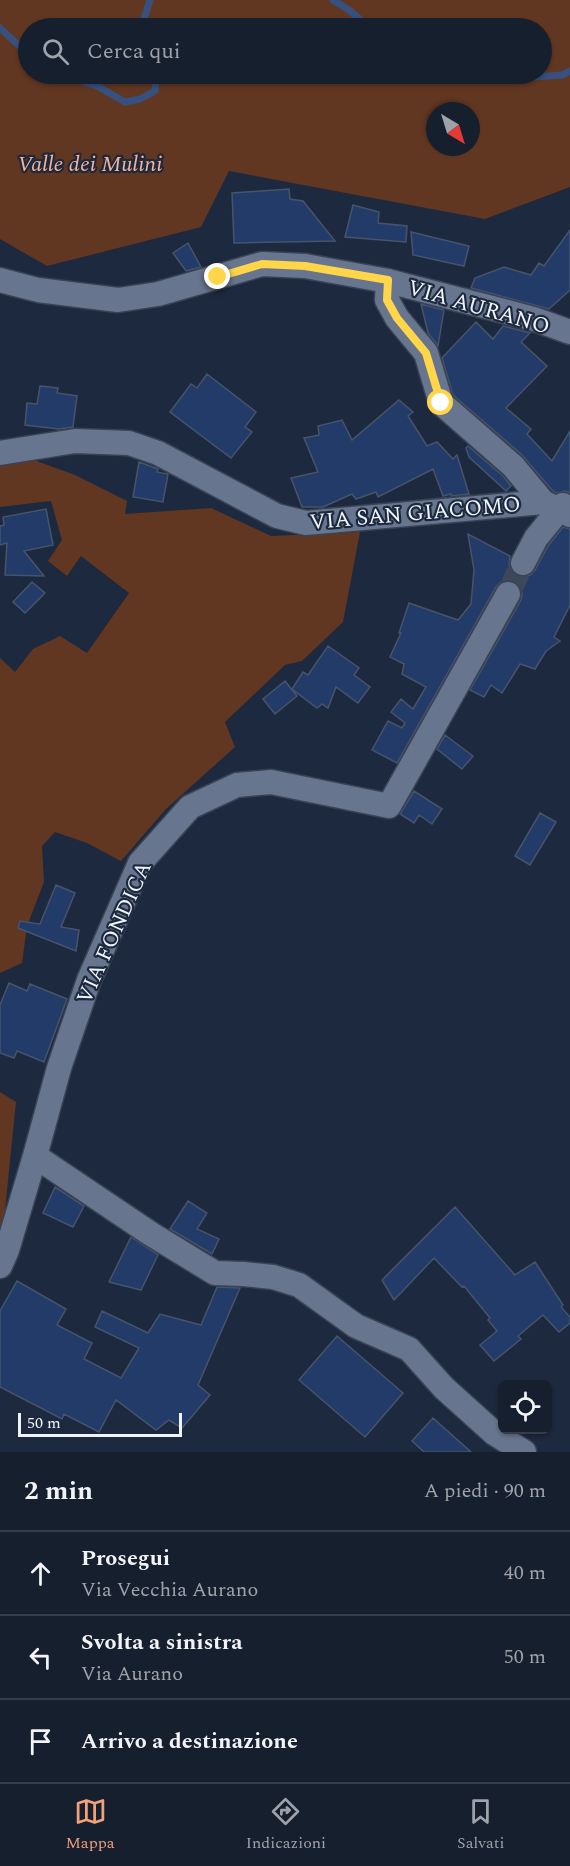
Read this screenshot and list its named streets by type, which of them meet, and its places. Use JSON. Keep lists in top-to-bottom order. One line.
{"streets":{"street":["VIA AURANO","VIA SAN GIACOMO","VIA FONDICA"]},"parks":["Valle dei Mulini"],"scale_bar":"50 m","north":"bottom right","page":{"search":"Cerca qui","scale":"50 m","heading":["2 min","A piedi · 90 m"],"list":[["Prosegui","Via Vecchia Aurano","40 m"],["Svolta a sinistra","Via Aurano","50 m"],"Arrivo a destinazione"],"nav":["Mappa","Indicazioni","Salvati"]}}
